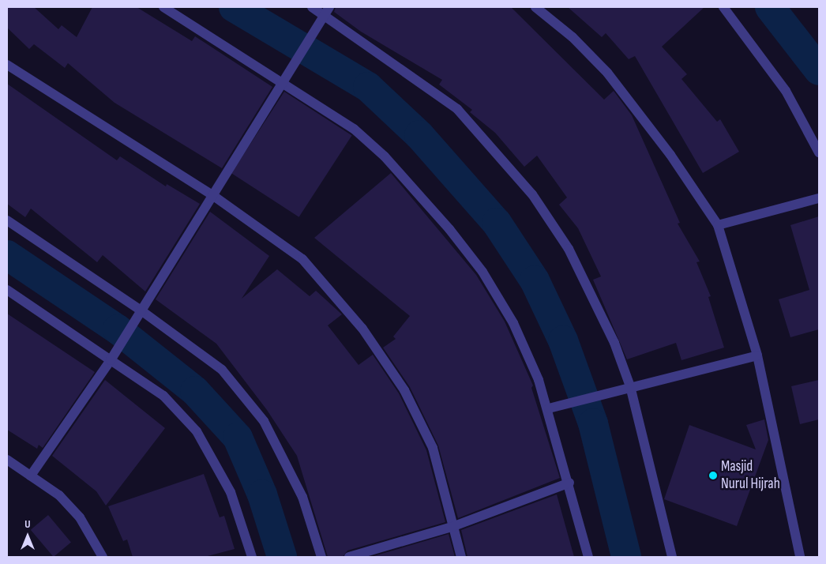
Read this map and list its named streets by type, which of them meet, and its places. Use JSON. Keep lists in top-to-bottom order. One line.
{"places":["Masjid Nurul Hijrah"],"north":"top"}
